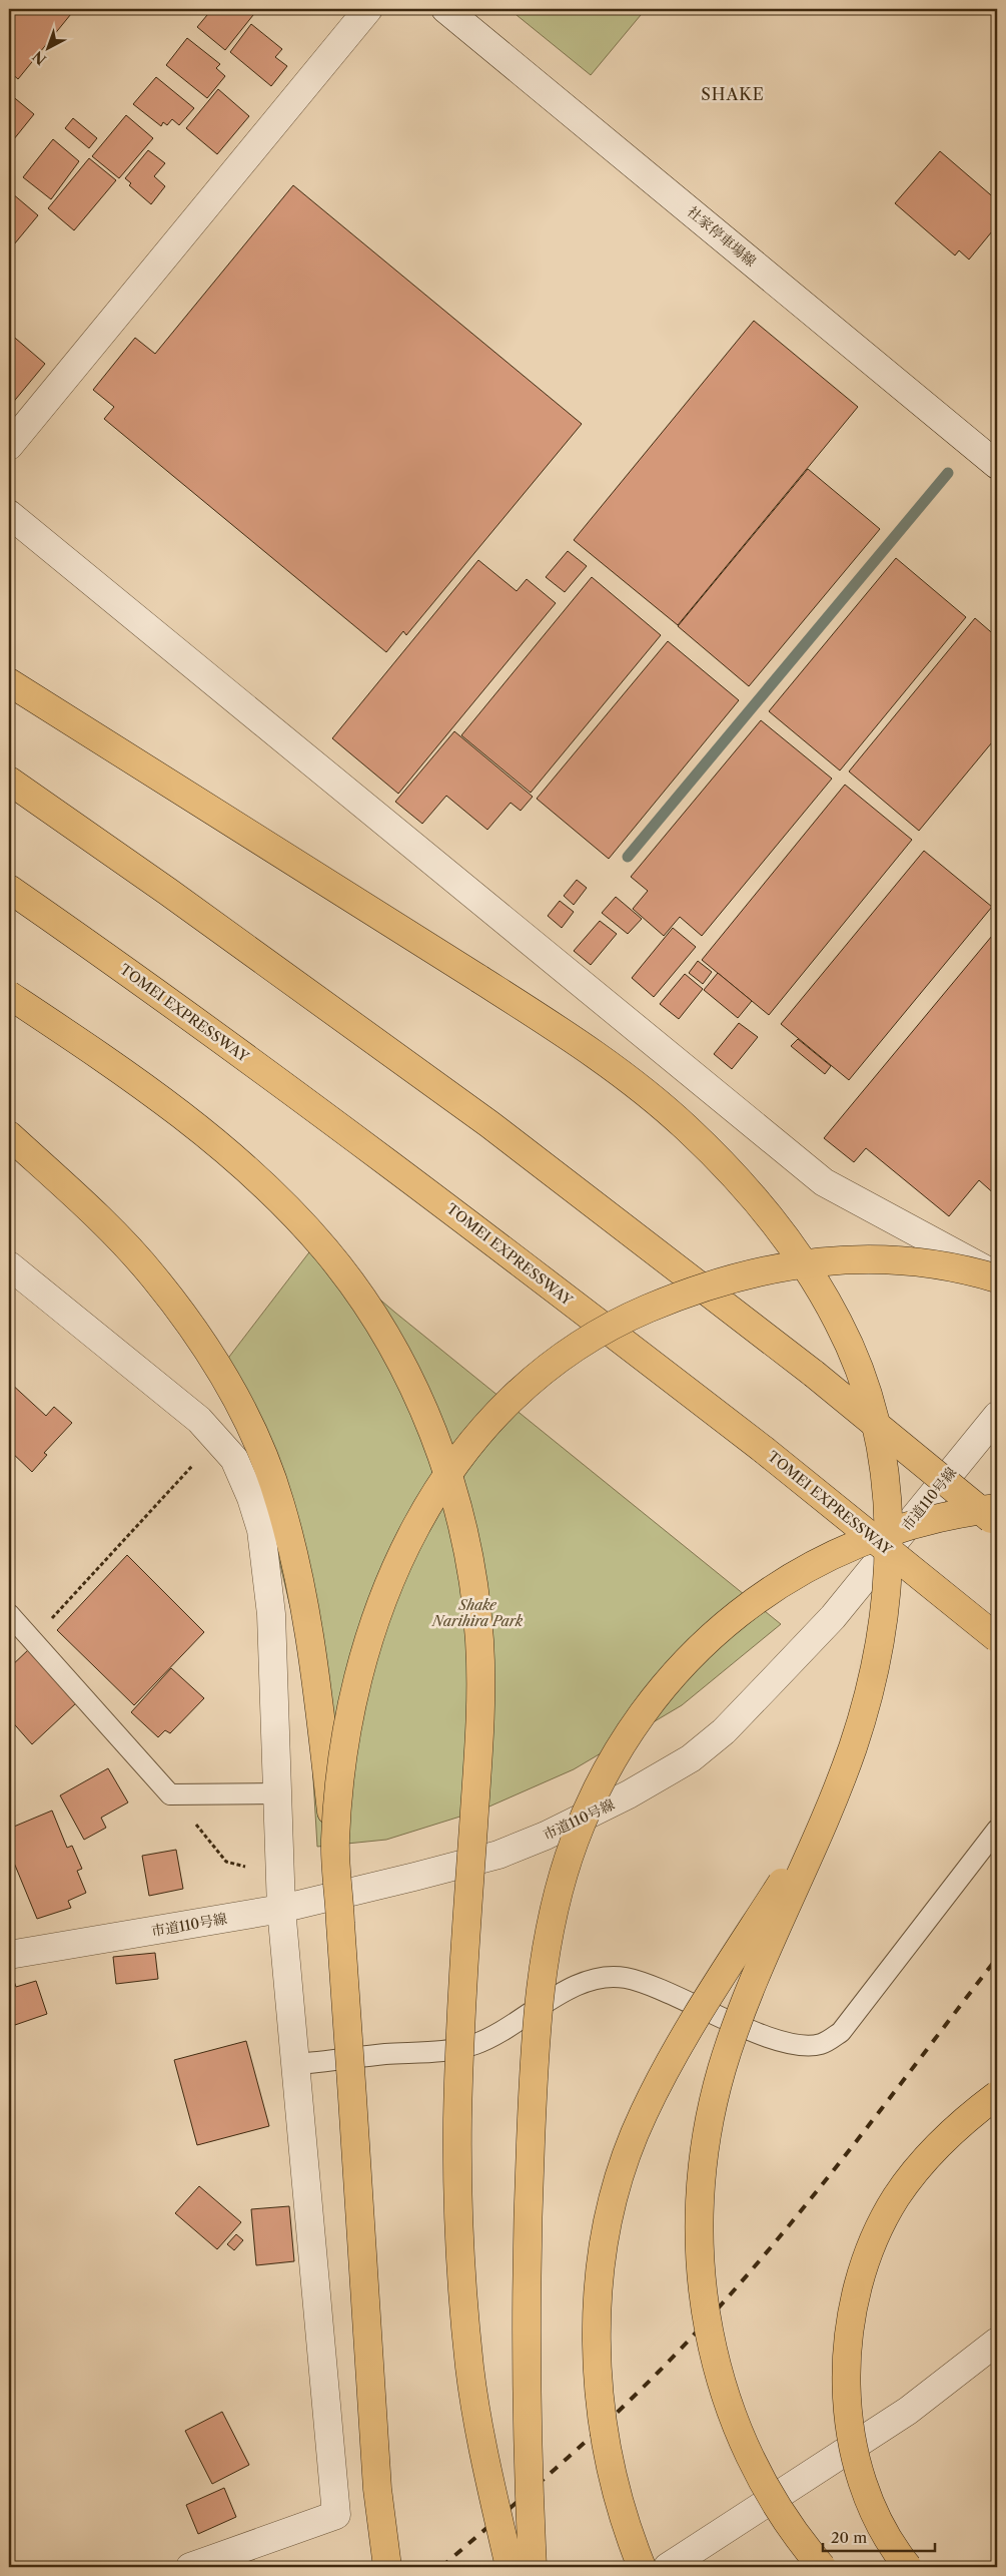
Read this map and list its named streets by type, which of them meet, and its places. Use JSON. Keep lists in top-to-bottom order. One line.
{"streets":{"highway":["TOMEI EXPRESSWAY"],"street":["社家停車場線","市道110号線"]},"districts":["SHAKE"],"parks":["Shake Narihira Park"],"scale_bar":"20 m","north":"bottom left"}
